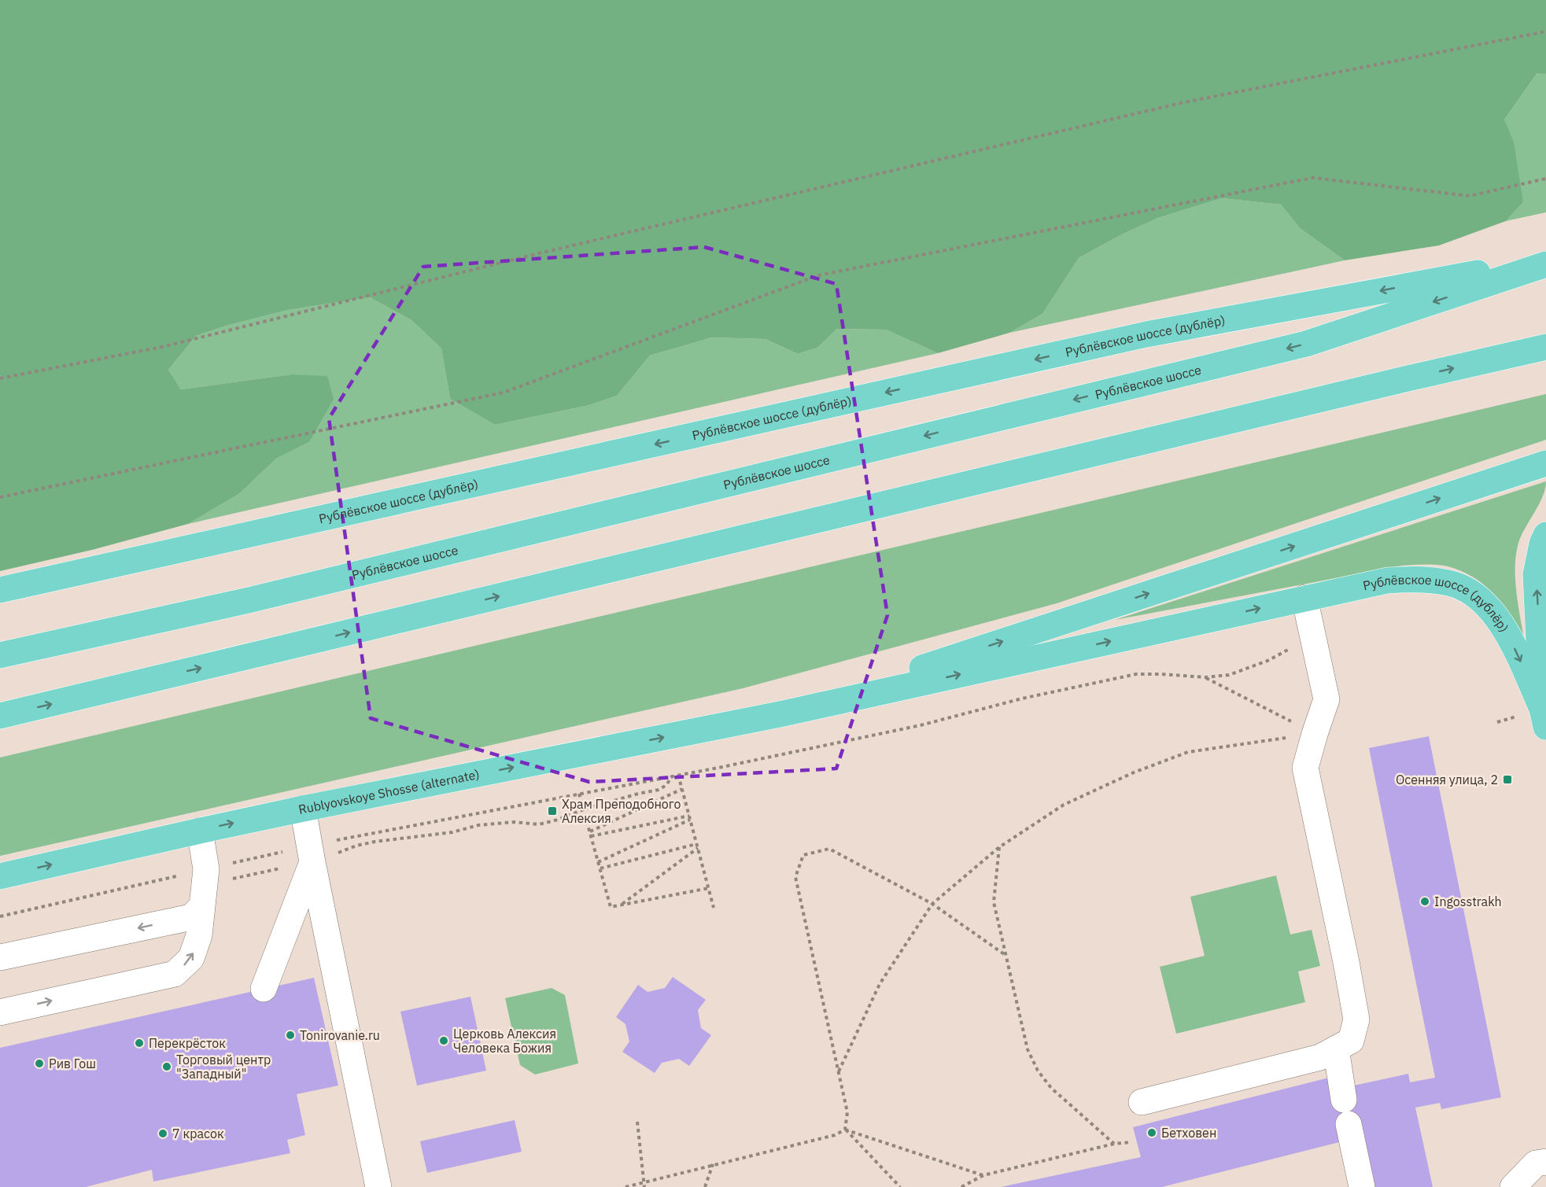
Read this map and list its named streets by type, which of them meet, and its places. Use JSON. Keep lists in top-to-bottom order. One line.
{"streets":{"main road":["Рублёвское шоссе (дублёр)","Рублёвское шоссе","Rublyovskoye Shosse (alternate)"]},"crossings":[["Рублёвское шоссе (дублёр)","Rublyovskoye Shosse (alternate)"]],"places":{"transit":["Осенняя улица, 2","Храм Преподобного Алексия"],"other":["Ingosstrakh","Tonirovanie.ru","Церковь Алексия Человека Божия","Перекрёсток","Рив Гош","Торговый центр \"Западный\"","Бетховен","7 красок"]}}
